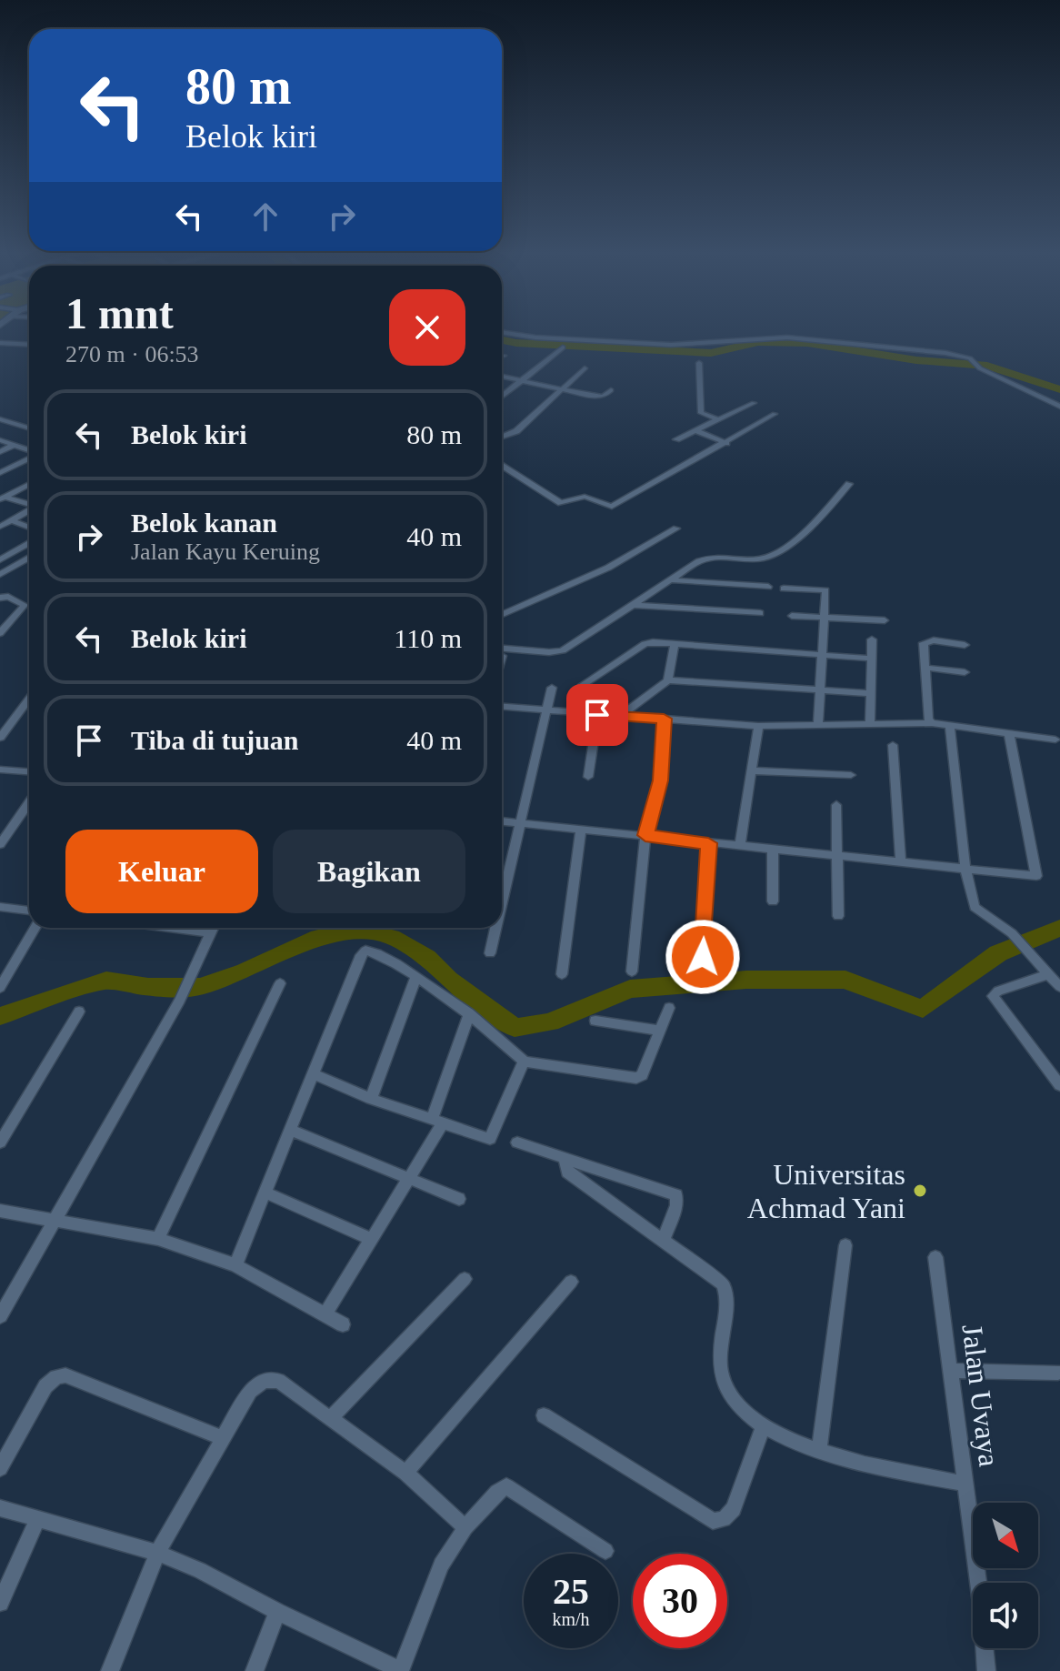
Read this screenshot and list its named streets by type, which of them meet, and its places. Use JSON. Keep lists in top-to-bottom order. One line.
{"streets":{"street":["Jalan Uvaya"]},"places":["Universitas Achmad Yani"],"north":"bottom right","page":{"turn":["80 m","Belok kiri"],"heading":["1 mnt","270 m · 06:53"],"list":[{"name":"Belok kiri","value":"80 m"},{"name":"Belok kanan","note":"Jalan Kayu Keruing","value":"40 m"},{"name":"Belok kiri","value":"110 m"},{"name":"Tiba di tujuan","value":"40 m"}],"buttons":["Keluar","Bagikan"],"speed":"25 km/h","limit":"30"}}
